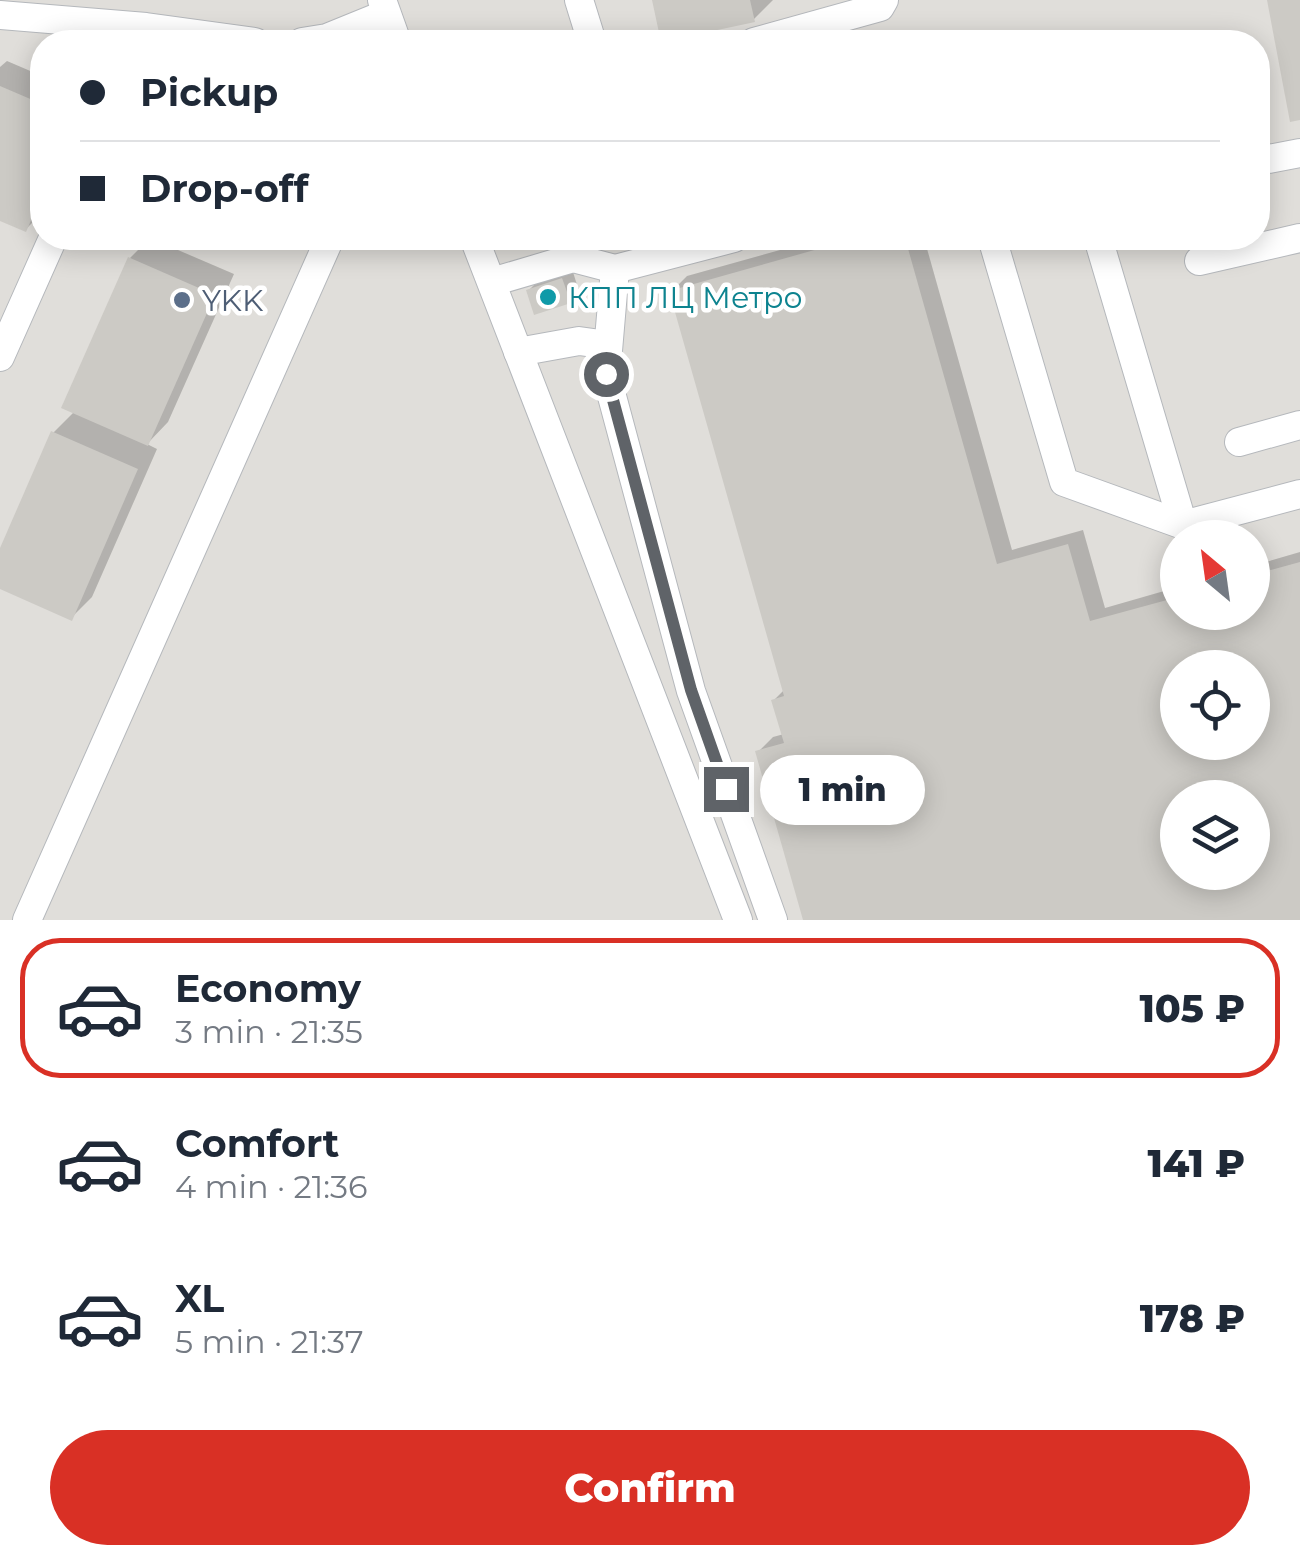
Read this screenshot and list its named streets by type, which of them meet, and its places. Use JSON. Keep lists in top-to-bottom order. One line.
{"places":["КПП ЛЦ Метро","YKK"],"north":"top left","page":{"banner":["Pickup","Drop-off"],"bubble":"1 min","list":[{"name":"Economy","note":"3 min · 21:35","value":"105 ₽"},{"name":"Comfort","note":"4 min · 21:36","value":"141 ₽"},{"name":"XL","note":"5 min · 21:37","value":"178 ₽"}],"buttons":"Confirm"}}
